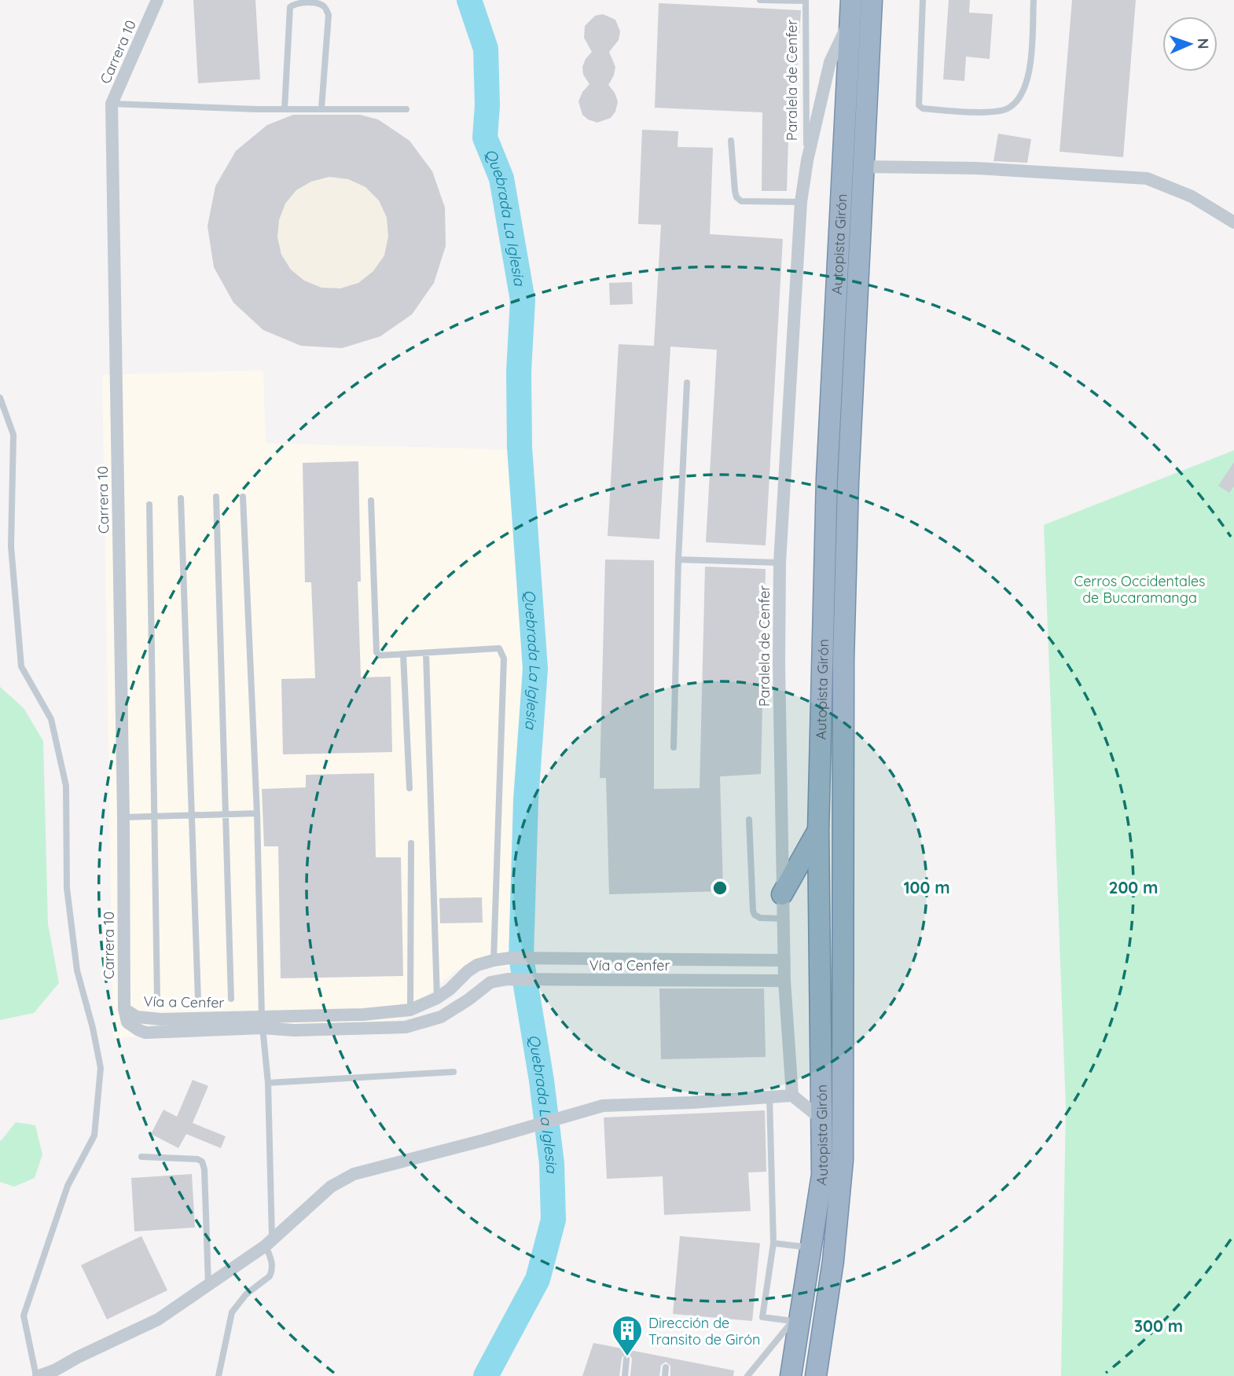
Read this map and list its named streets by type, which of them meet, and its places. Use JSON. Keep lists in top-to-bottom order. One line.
{"streets":{"highway":["Autopista Girón"],"street":["Carrera 10","Paralela de Cenfer","Vía a Cenfer"]},"crossings":[["Carrera 10","Vía a Cenfer"],["Paralela de Cenfer","Autopista Girón"],["Paralela de Cenfer","Vía a Cenfer"]],"water":["Quebrada La Iglesia"],"parks":["Cerros Occidentales de Bucaramanga"],"places":{"building":["Dirección de Transito de Girón"]},"north":"right","rings":["100 m","200 m","300 m"]}
